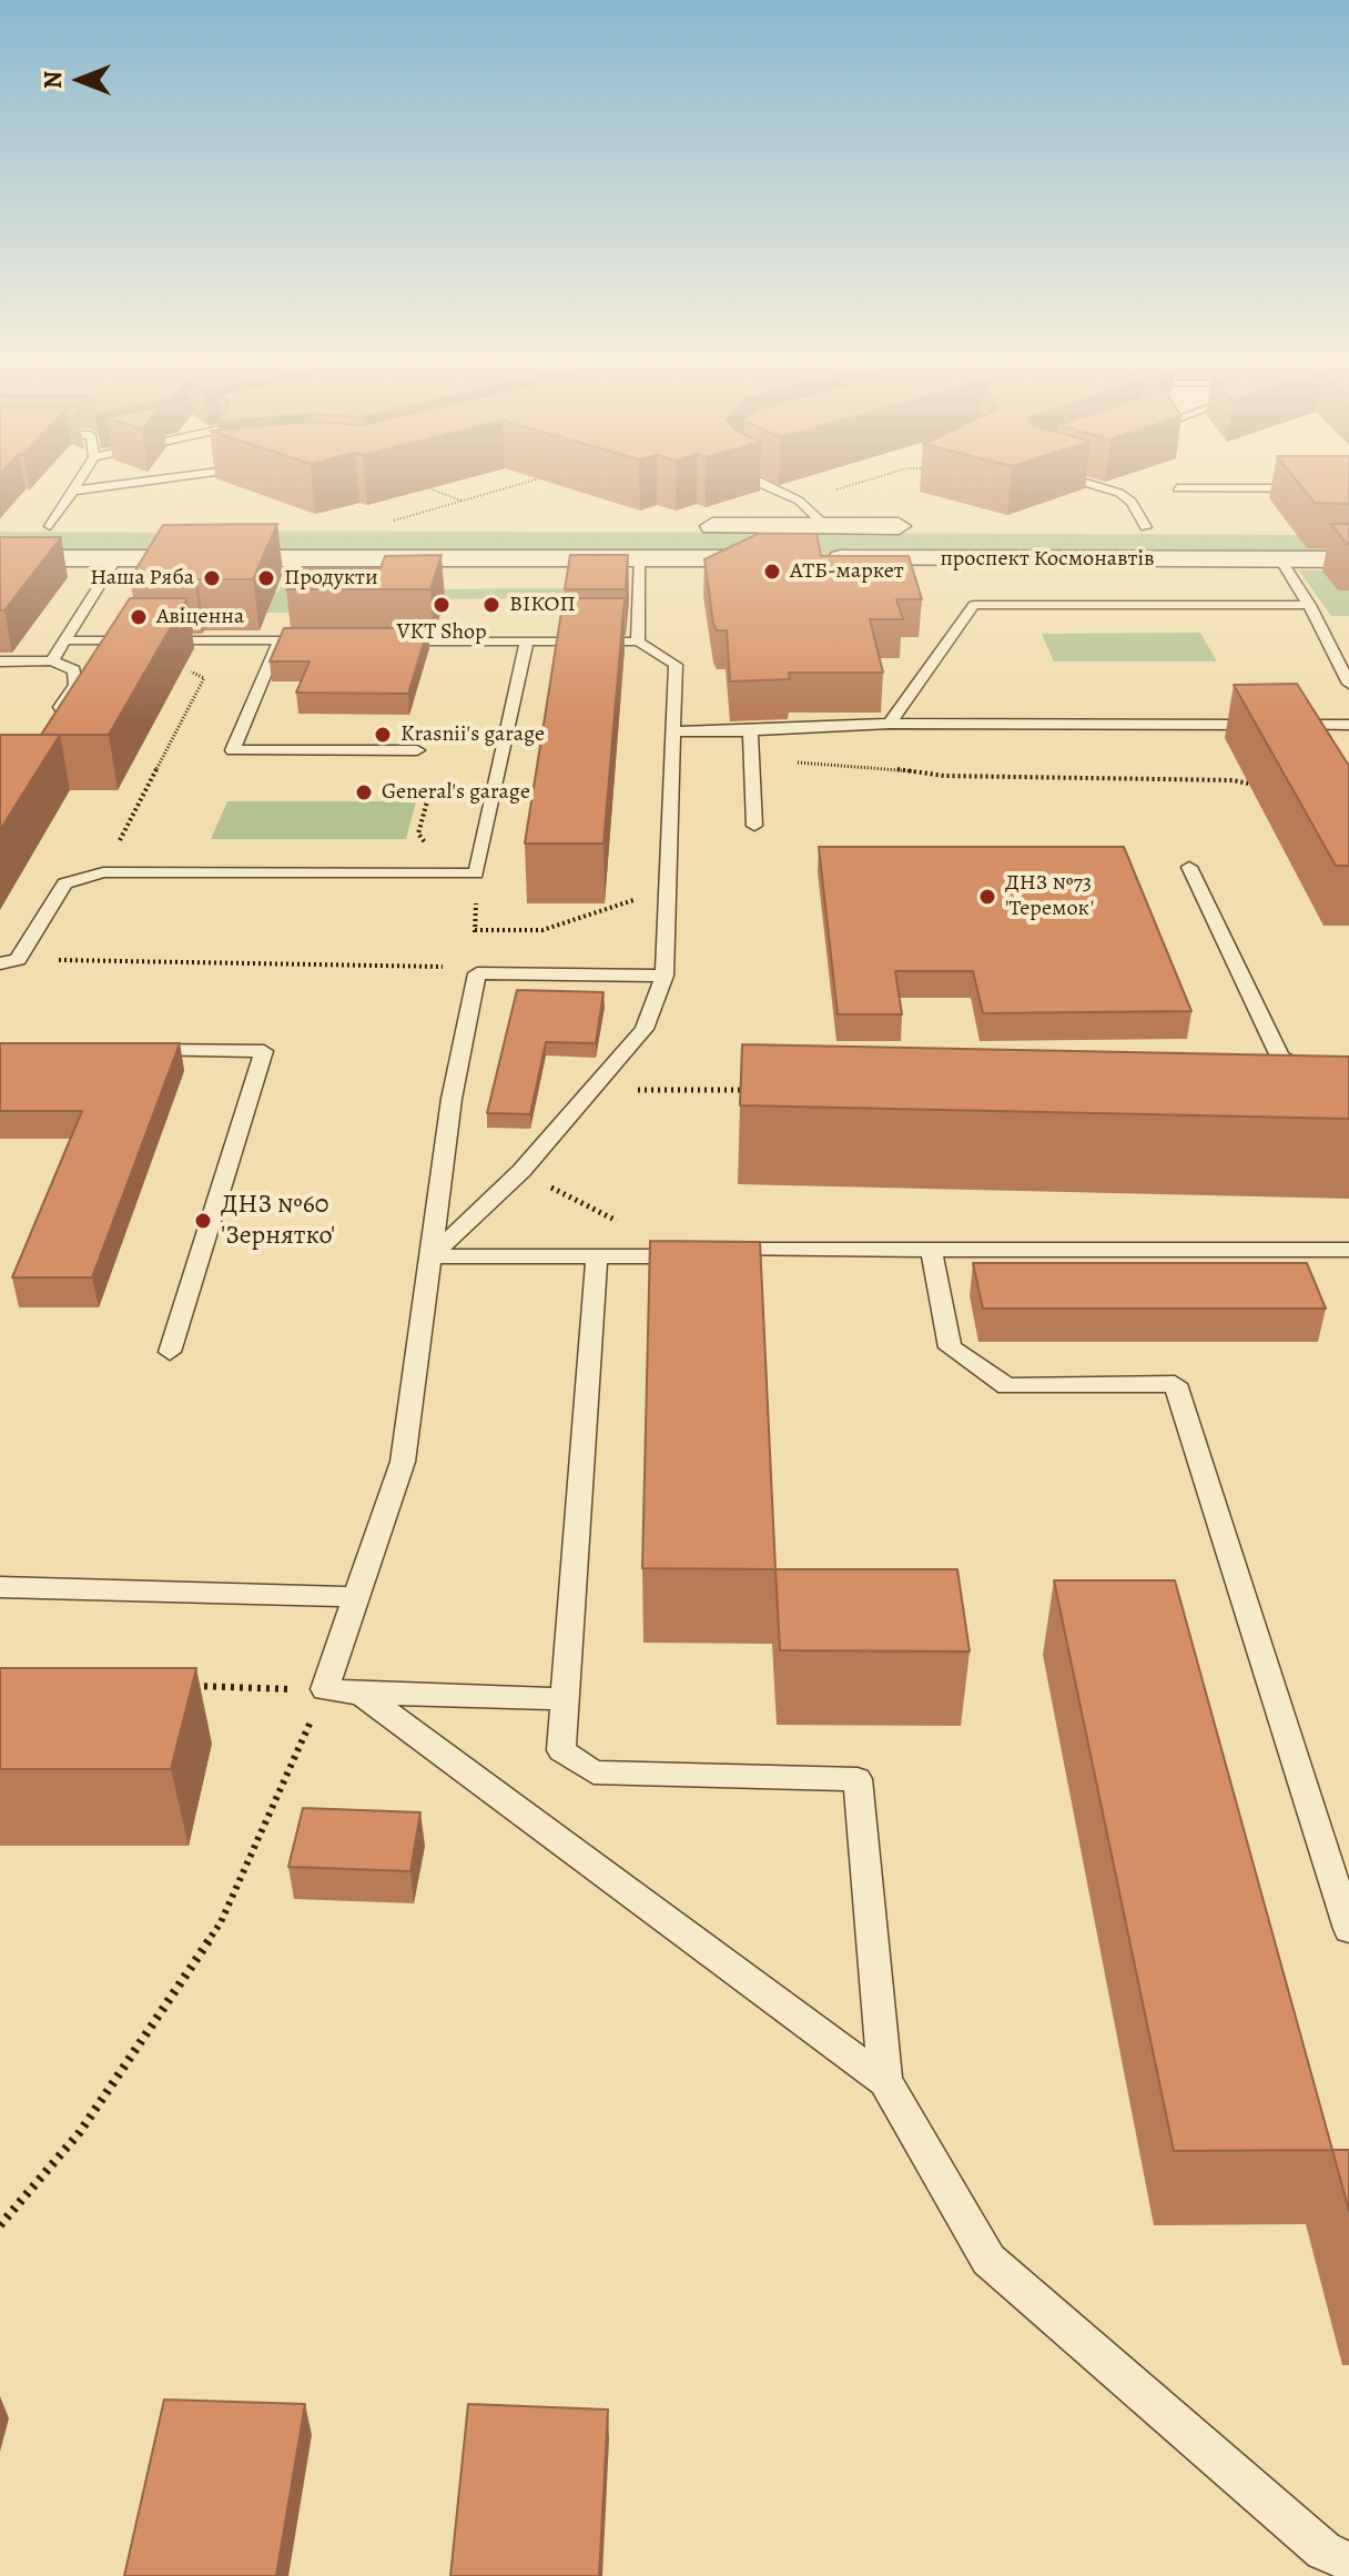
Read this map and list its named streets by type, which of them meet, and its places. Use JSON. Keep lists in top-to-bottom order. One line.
{"streets":{"street":["проспект Космонавтів"]},"places":["АТБ-маркет","Наша Ряба","Продукти","VKT Shop","ВІКОП","Авіценна","Krasnii's garage","General's garage","ДНЗ №73 'Теремок'","ДНЗ №60 'Зернятко'"],"north":"left"}
